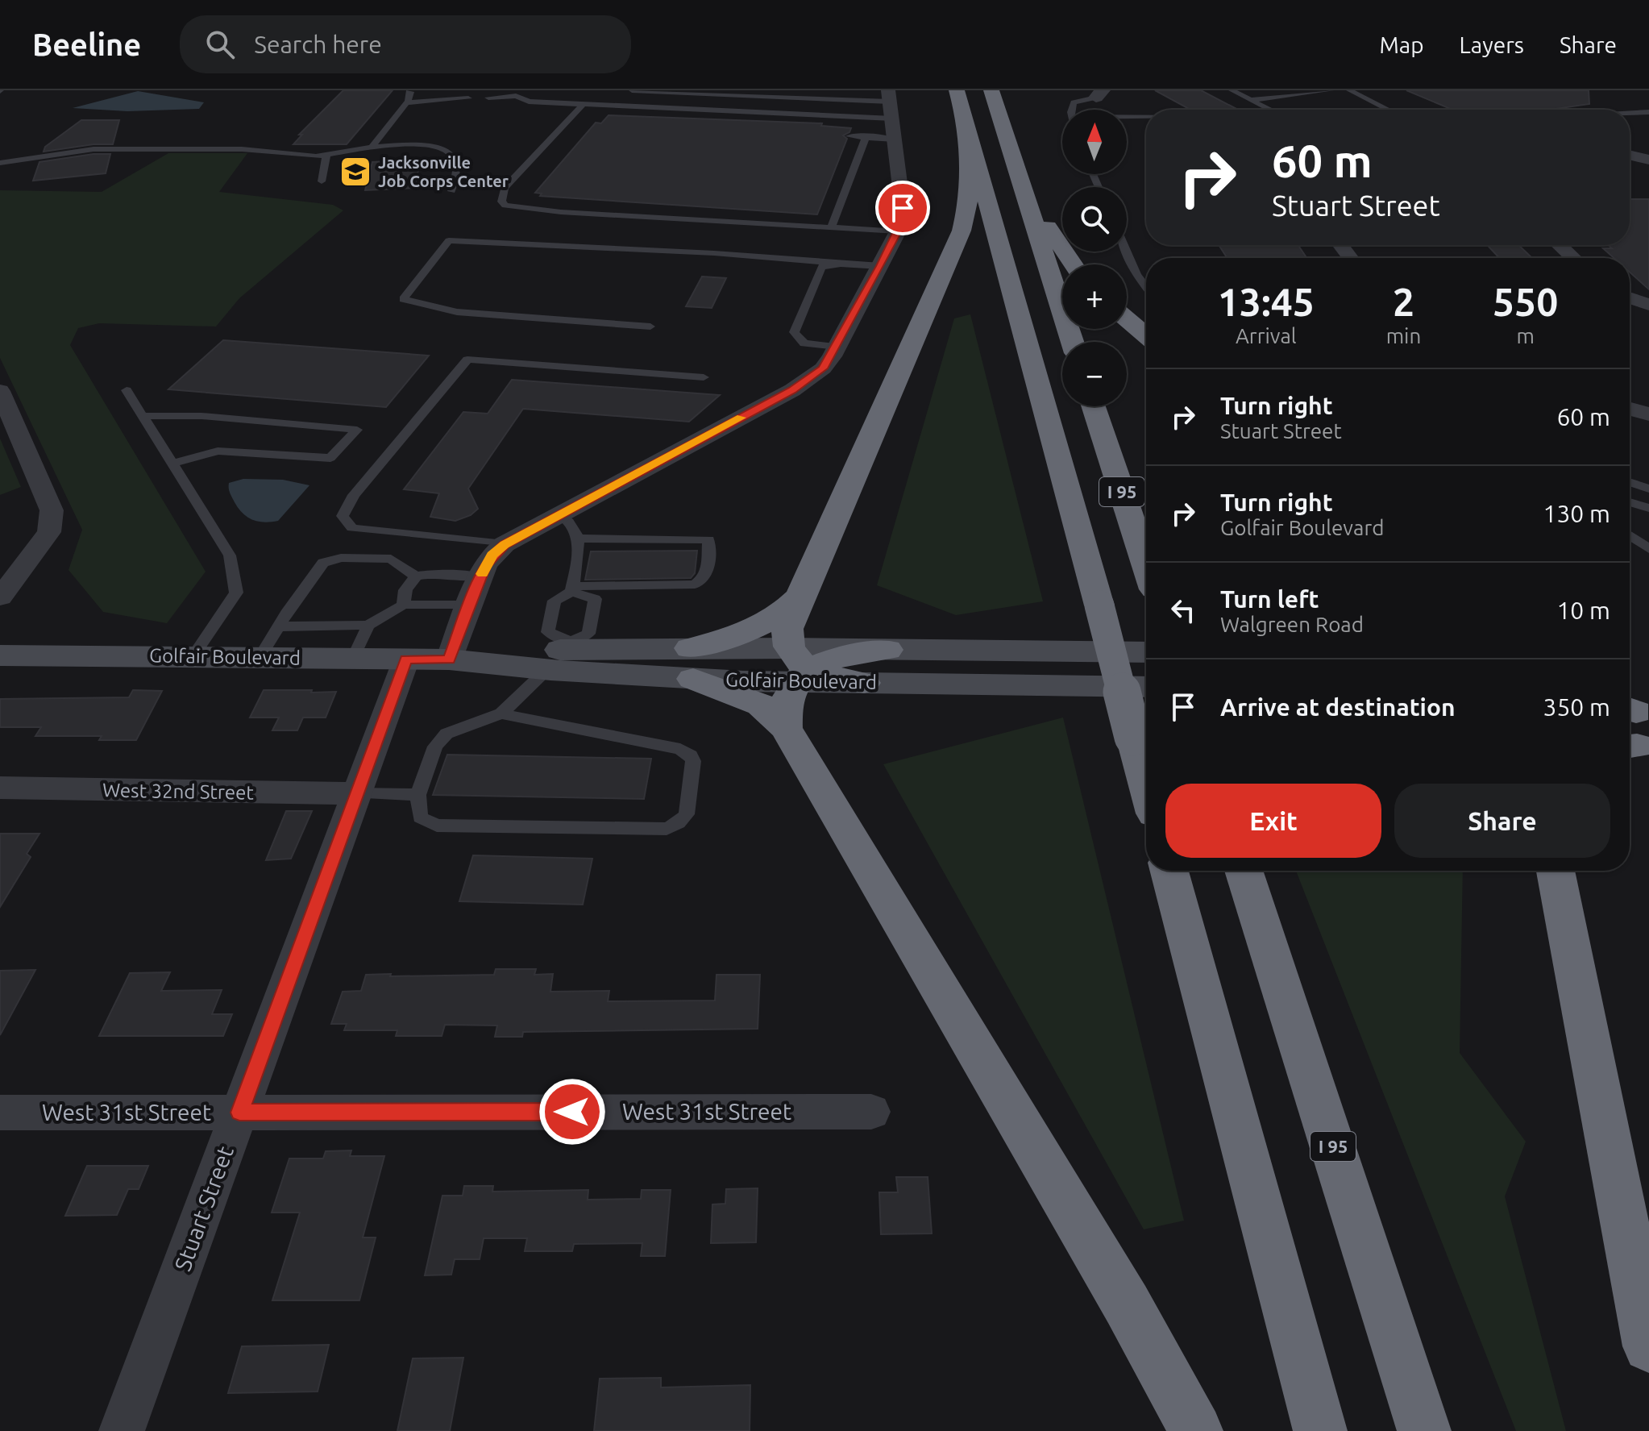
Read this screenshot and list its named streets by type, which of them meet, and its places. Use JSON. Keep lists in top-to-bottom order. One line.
{"streets":{"highway":["I 95"],"main road":["Golfair Boulevard"],"street":["West 32nd Street","West 31st Street","Stuart Street"]},"crossings":[["Golfair Boulevard","Stuart Street"],["West 32nd Street","Stuart Street"],["West 31st Street","Stuart Street"]],"places":{"school or university":["Jacksonville Job Corps Center"]},"north":"top","page":{"header":"Beeline","search":"Search here","nav":["Map","Layers","Share"],"map_buttons":["+","−"],"turn":["60 m","Stuart Street"],"eta":["13:45","Arrival","2","min","550","m"],"list":[{"name":"Turn right","note":"Stuart Street","value":"60 m"},{"name":"Turn right","note":"Golfair Boulevard","value":"130 m"},{"name":"Turn left","note":"Walgreen Road","value":"10 m"},{"name":"Arrive at destination","value":"350 m"}],"buttons":["Exit","Share"]}}
